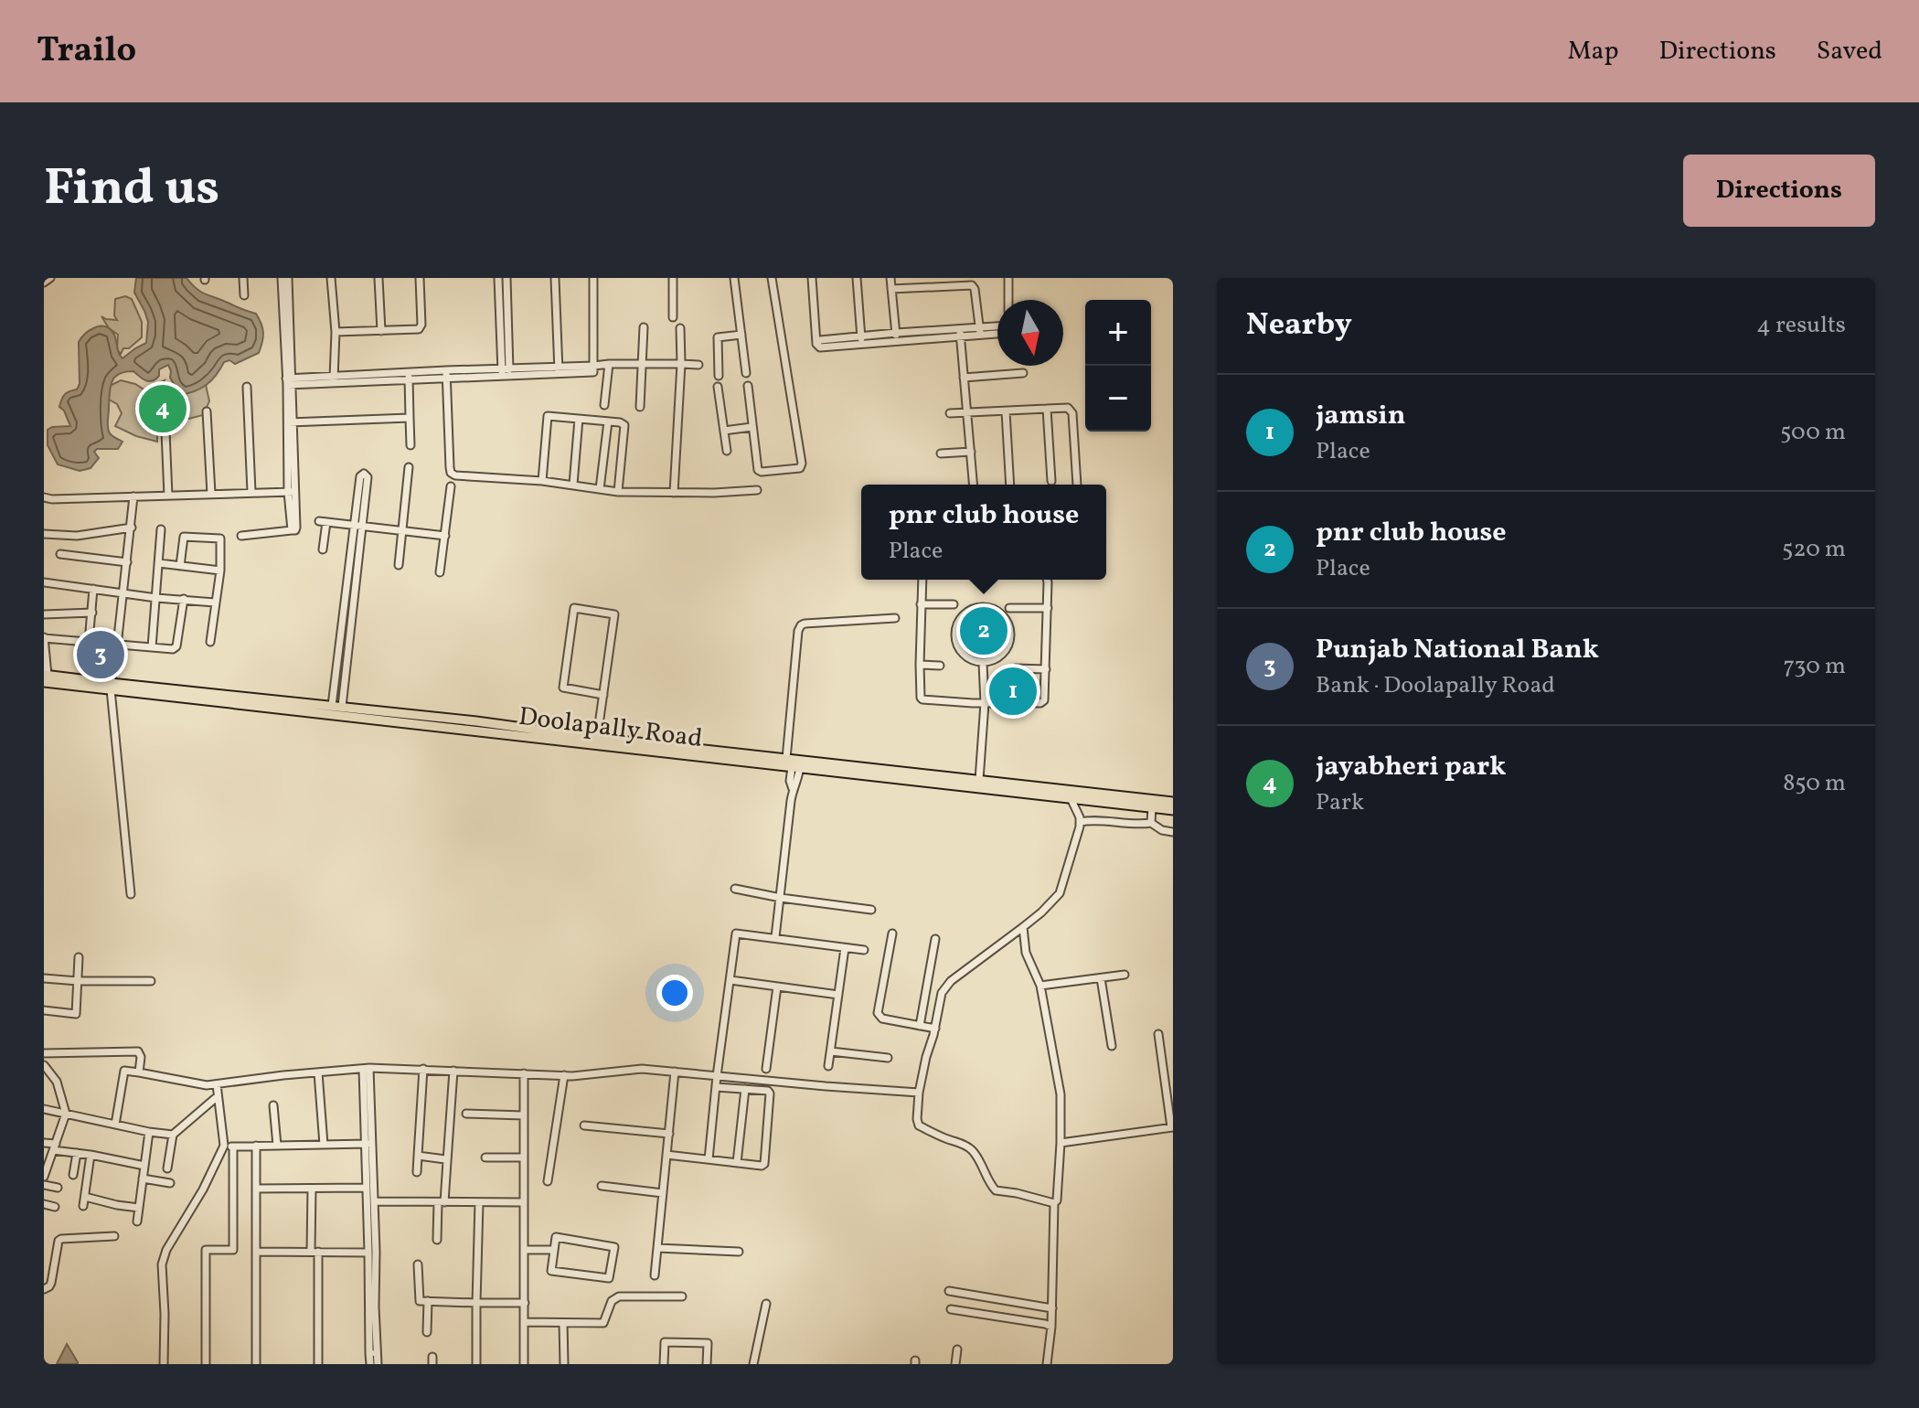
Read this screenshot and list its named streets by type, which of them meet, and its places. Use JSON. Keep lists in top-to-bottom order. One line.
{"streets":{"main road":["Doolapally Road"]},"north":"bottom","page":{"header":"Trailo","nav":["Map","Directions","Saved"],"title":"Find us","buttons":"Directions","heading":["Nearby","4 results"],"map_buttons":["+","−"],"list":[{"mark":"1","name":"jamsin","note":"Place","value":"500 m"},{"mark":"2","name":"pnr club house","note":"Place","value":"520 m"},{"mark":"3","name":"Punjab National Bank","note":"Bank · Doolapally Road","value":"730 m"},{"mark":"4","name":"jayabheri park","note":"Park","value":"850 m"}],"pins":["4","2","3","1"],"popup":["pnr club house","Place"]}}
